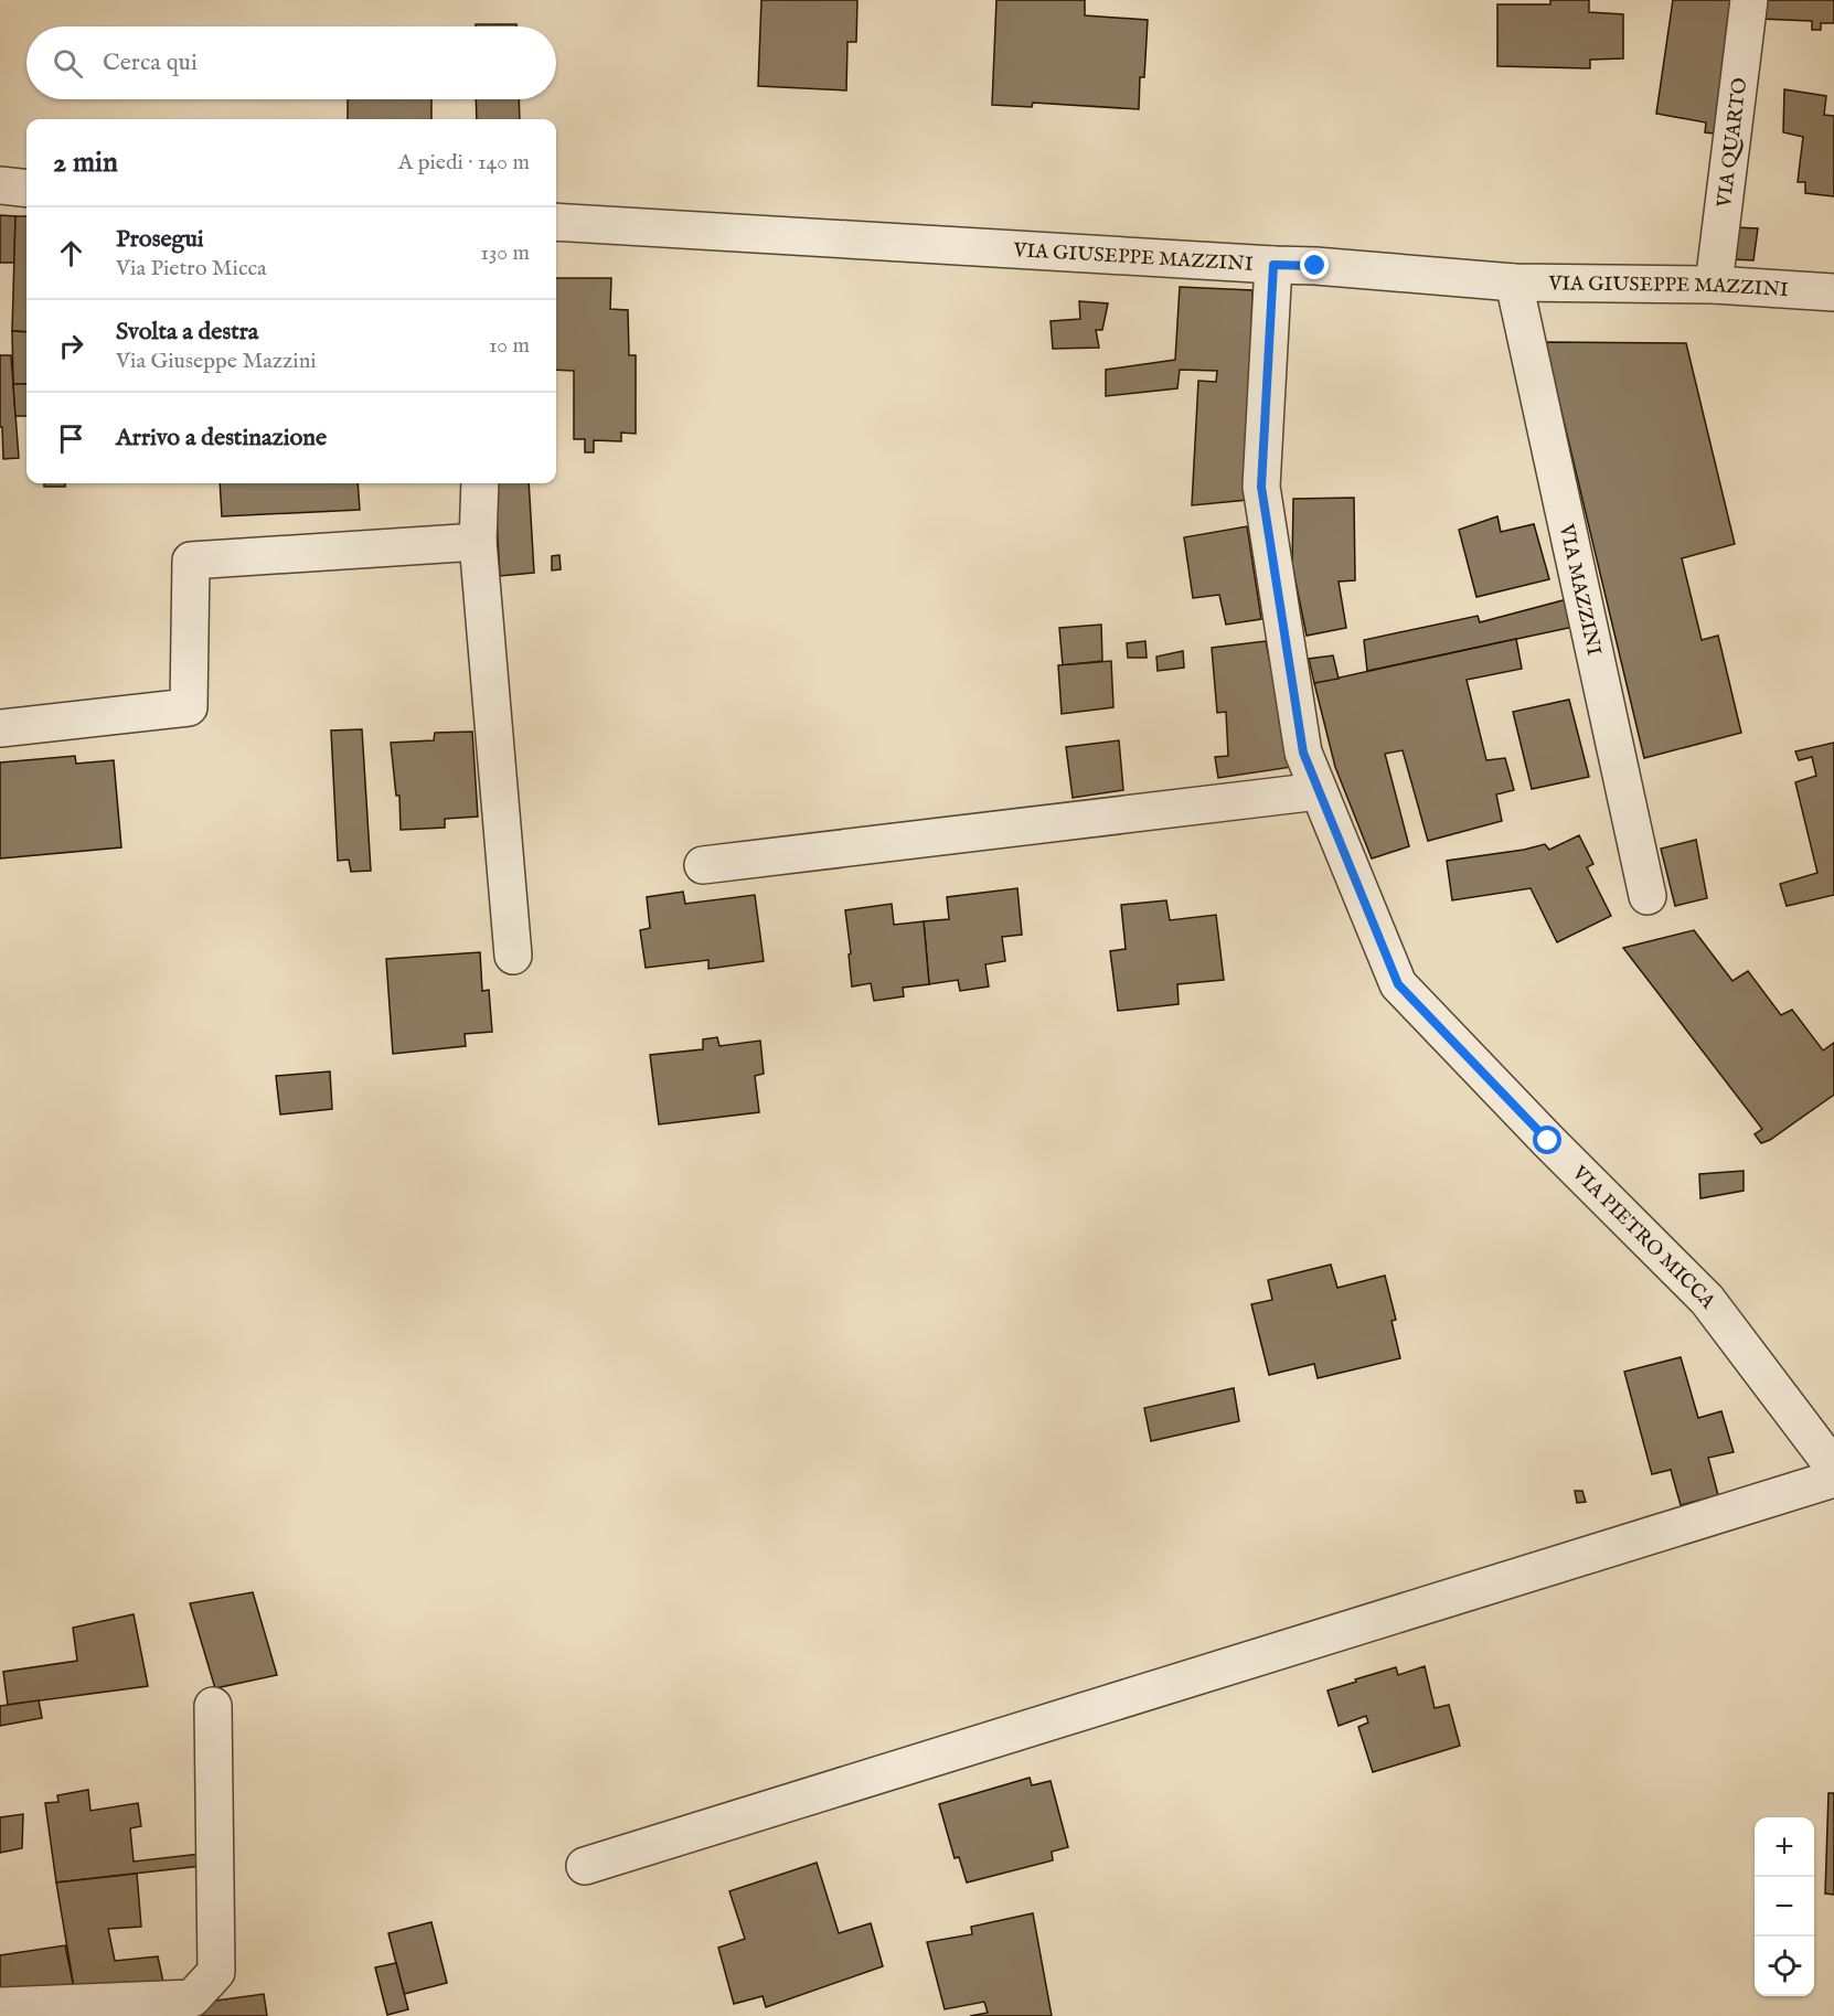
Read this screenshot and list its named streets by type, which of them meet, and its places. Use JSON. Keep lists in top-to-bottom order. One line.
{"streets":{"street":["VIA QUARTO","VIA GIUSEPPE MAZZINI","VIA MAZZINI","VIA PIETRO MICCA"]},"crossings":[["VIA QUARTO","VIA GIUSEPPE MAZZINI"],["VIA GIUSEPPE MAZZINI","VIA MAZZINI"],["VIA GIUSEPPE MAZZINI","VIA PIETRO MICCA"]],"page":{"search":"Cerca qui","heading":["2 min","A piedi · 140 m"],"list":[["Prosegui","Via Pietro Micca","130 m"],["Svolta a destra","Via Giuseppe Mazzini","10 m"],"Arrivo a destinazione"],"map_buttons":["+","−"]}}
